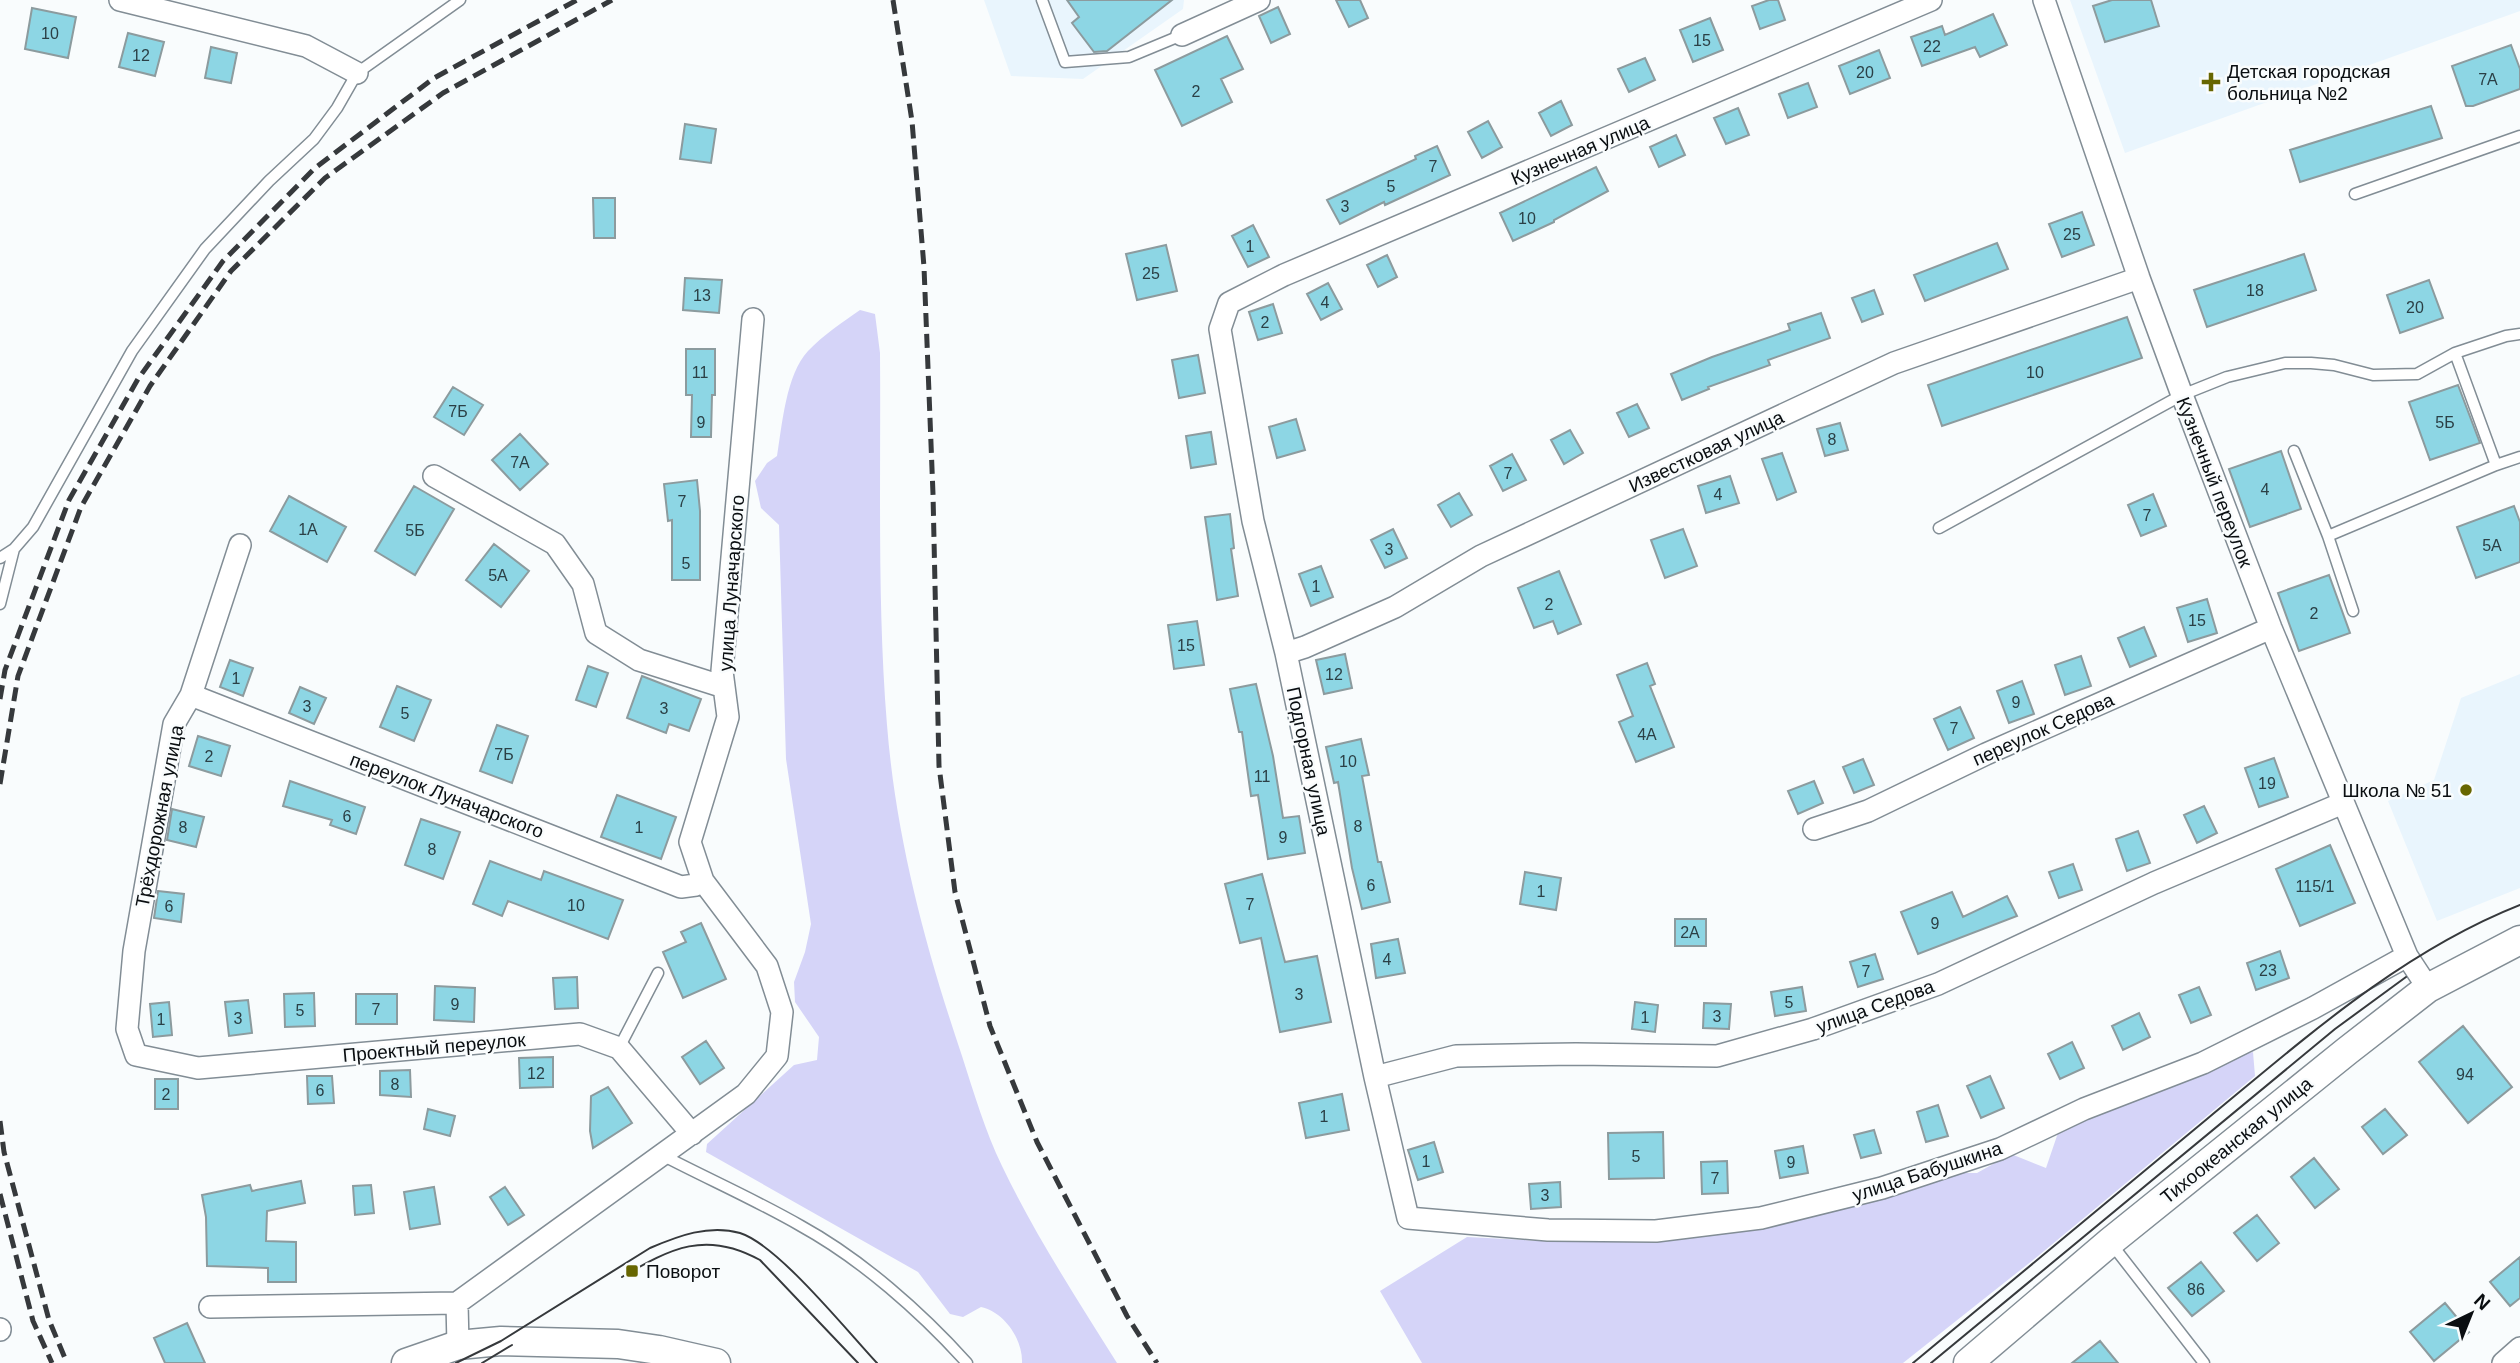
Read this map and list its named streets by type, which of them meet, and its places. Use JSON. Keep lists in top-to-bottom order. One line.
{"streets":{"main road":["Тихоокеанская улица"],"street":["Кузнечная улица","Известковая улица","Кузнечный переулок","улица Луначарского","переулок Седова","Подгорная улица","переулок Луначарского","Трёхдорожная улица","улица Седова","Проектный переулок","улица Бабушкина"]},"crossings":[["Кузнечная улица","Подгорная улица"],["Известковая улица","Кузнечный переулок"],["Известковая улица","Подгорная улица"],["Кузнечный переулок","переулок Седова"],["Кузнечный переулок","улица Седова"],["Кузнечный переулок","Тихоокеанская улица"],["Кузнечный переулок","улица Бабушкина"],["улица Луначарского","переулок Луначарского"],["улица Луначарского","Проектный переулок"],["Подгорная улица","улица Седова"],["Подгорная улица","улица Бабушкина"],["переулок Луначарского","Трёхдорожная улица"],["Трёхдорожная улица","Проектный переулок"]],"places":{"health":["Детская городская больница №2"],"other":["Школа № 51"],"transit":["Поворот"]},"house_numbers":["10","15","22","12","20","7А","2","7","5","3","10","25","1","25","18","13","4","20","2","11","10","7Б","9","5Б","8","7А","7","4","4","7","7","1А","5Б","5А","3","5","5А","1","2","2","15","15","12","1","9","3","3","5","7","4А","7Б","2","10","11","19","6","8","8","1","9","8","6","115/1","1","7","10","6","9","2А","4","23","7","3","5","9","7","5","3","1","3","1","12","94","8","6","2","1","5","1","9","7","3","86"],"north":"top right"}
